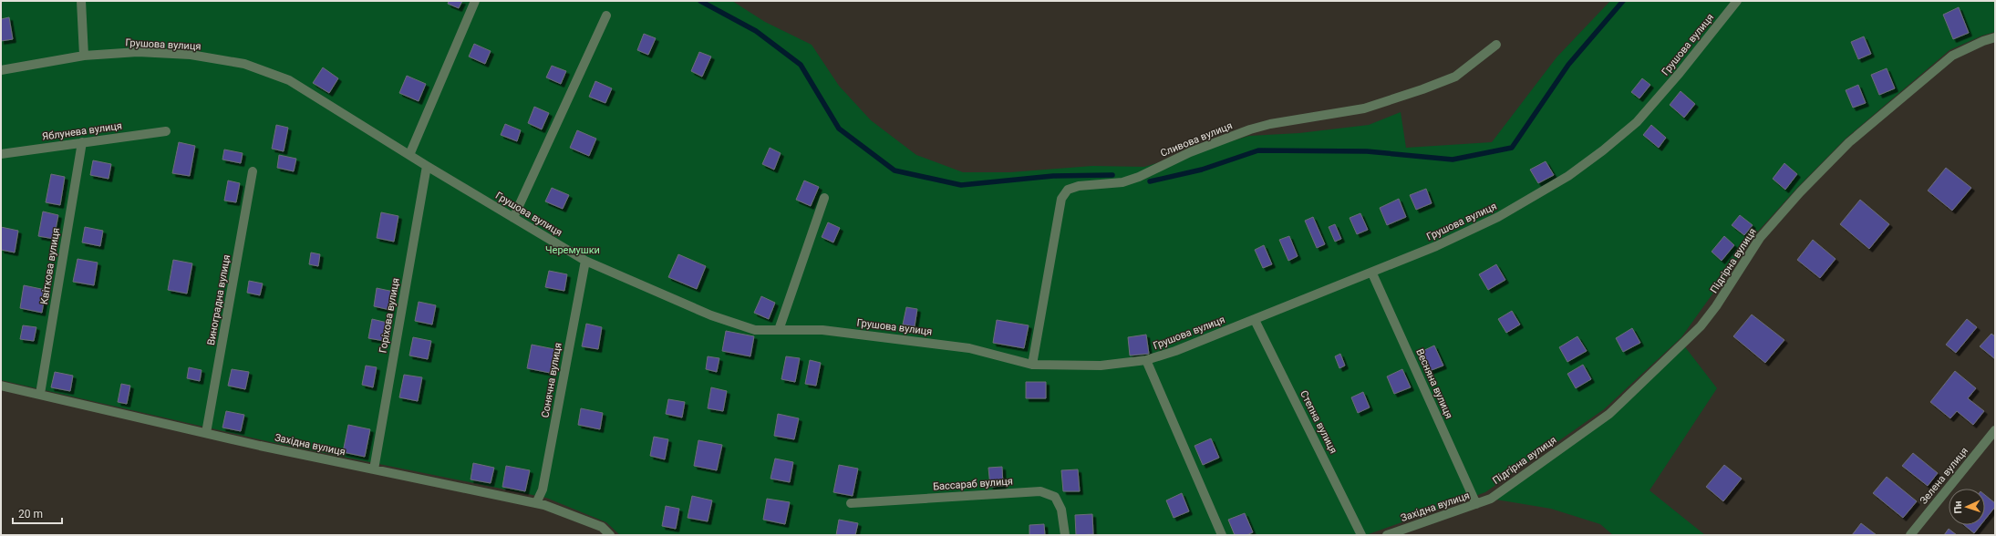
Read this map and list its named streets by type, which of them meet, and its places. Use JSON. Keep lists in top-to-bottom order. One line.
{"streets":{"street":["Грушова вулиця","Яблунева вулиця","Сливова вулиця","Підгірна вулиця","Квіткова вулиця","Виноградна вулиця","Горіхова вулиця","Сонячна вулиця","Весняна вулиця","Степна вулиця","Західна вулиця","Зелена вулиця","Бассараб вулиця"]},"crossings":[["Грушова вулиця","Сливова вулиця"],["Грушова вулиця","Горіхова вулиця"],["Грушова вулиця","Сонячна вулиця"],["Грушова вулиця","Весняна вулиця"],["Грушова вулиця","Степна вулиця"],["Яблунева вулиця","Квіткова вулиця"],["Підгірна вулиця","Західна вулиця"],["Квіткова вулиця","Західна вулиця"],["Виноградна вулиця","Західна вулиця"],["Горіхова вулиця","Західна вулиця"],["Сонячна вулиця","Західна вулиця"],["Весняна вулиця","Західна вулиця"]],"parks":["Черемушки"],"scale_bar":"20 m","north":"left"}
